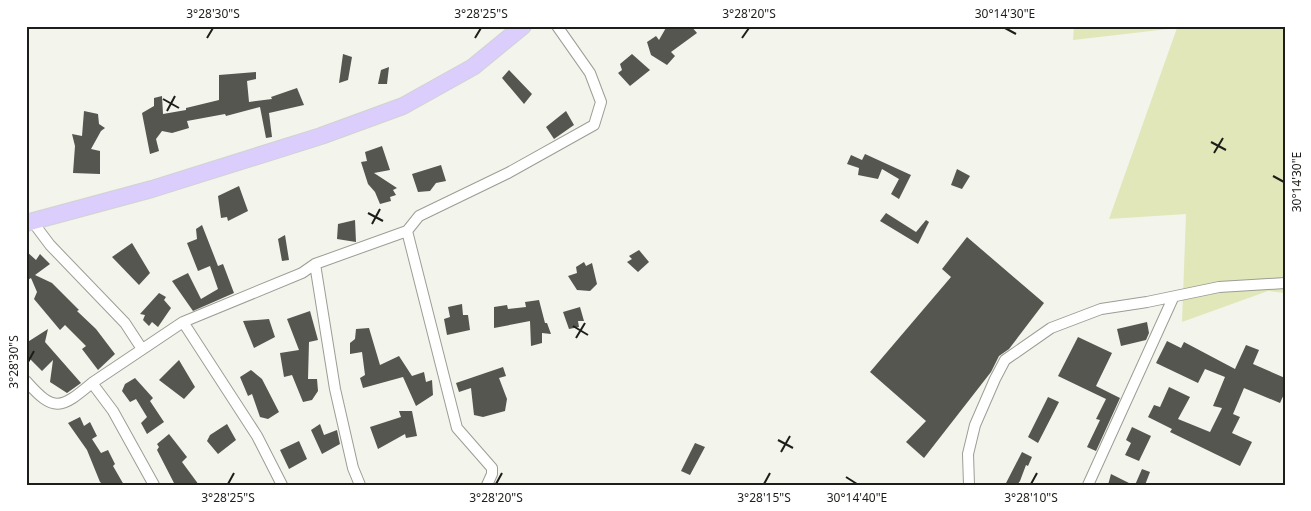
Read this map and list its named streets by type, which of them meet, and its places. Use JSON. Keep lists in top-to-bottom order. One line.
{"coordinates":["3°28'30\"S","3°28'25\"S","3°28'20\"S","30°14'30\"E","3°28'15\"S","30°14'40\"E","3°28'10\"S"]}
